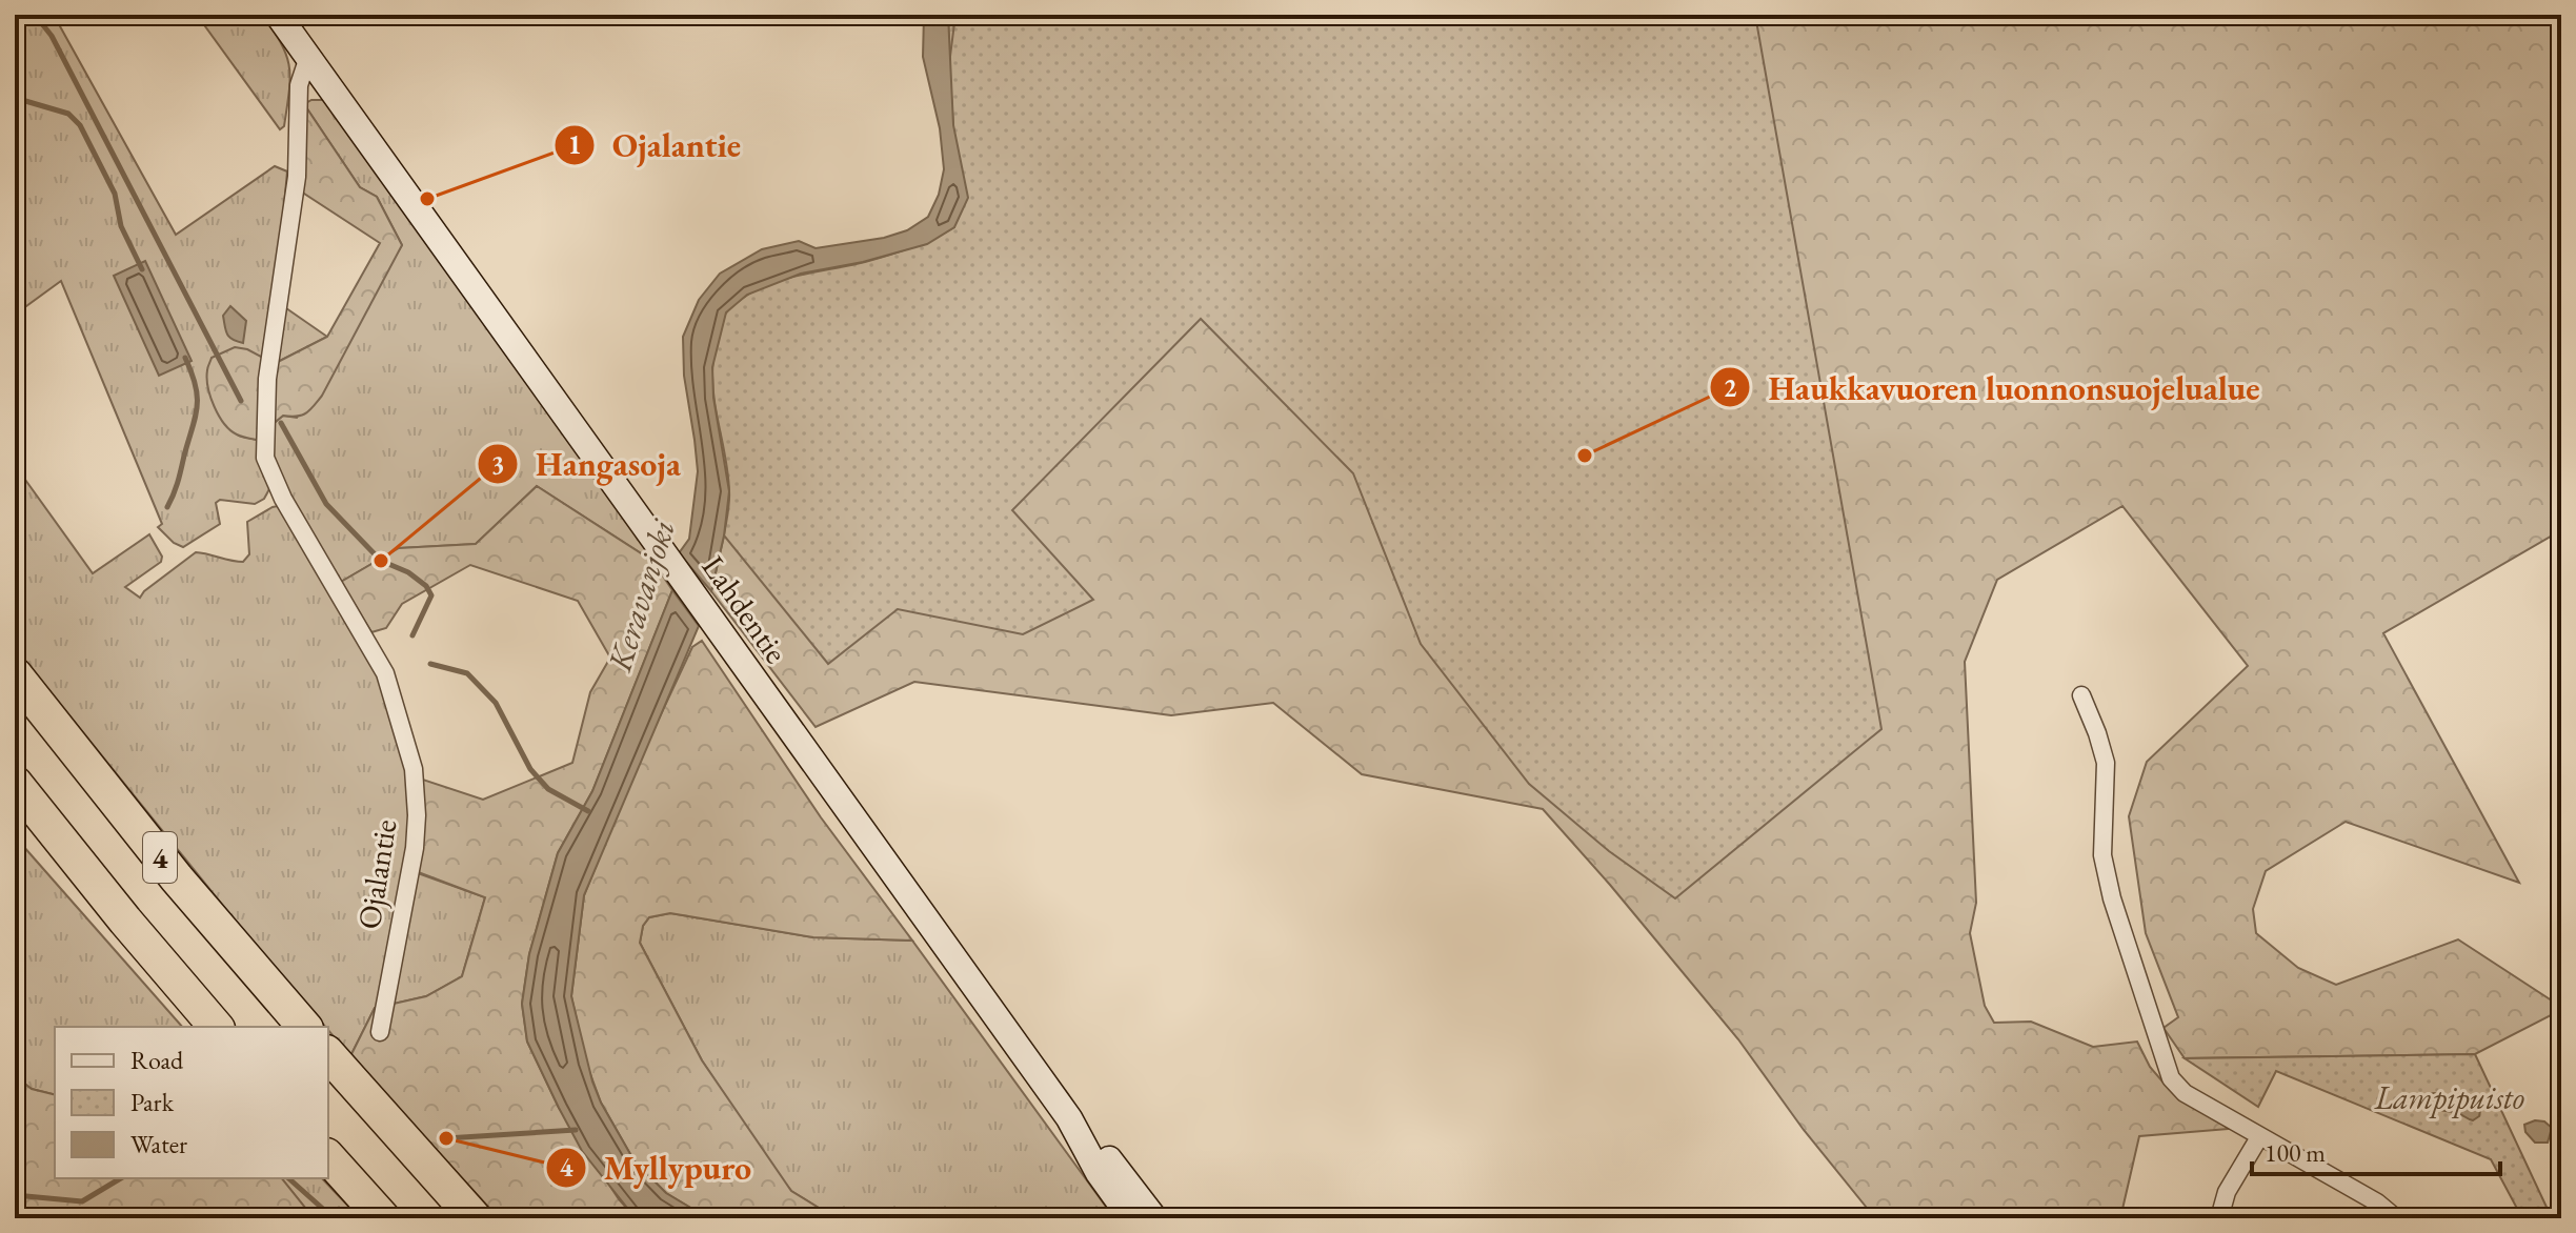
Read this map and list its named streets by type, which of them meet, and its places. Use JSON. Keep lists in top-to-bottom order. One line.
{"streets":{"highway":["4"],"main road":["Lahdentie"],"street":["Ojalantie"]},"crossings":[["Lahdentie","Ojalantie"]],"water":["Keravanjoki"],"parks":["Lampipuisto"],"places":["Ojalantie","Haukkavuoren luonnonsuojelualue","Hangasoja","Myllypuro"],"legend":["Road","Park","Water"],"scale_bar":"100 m"}
